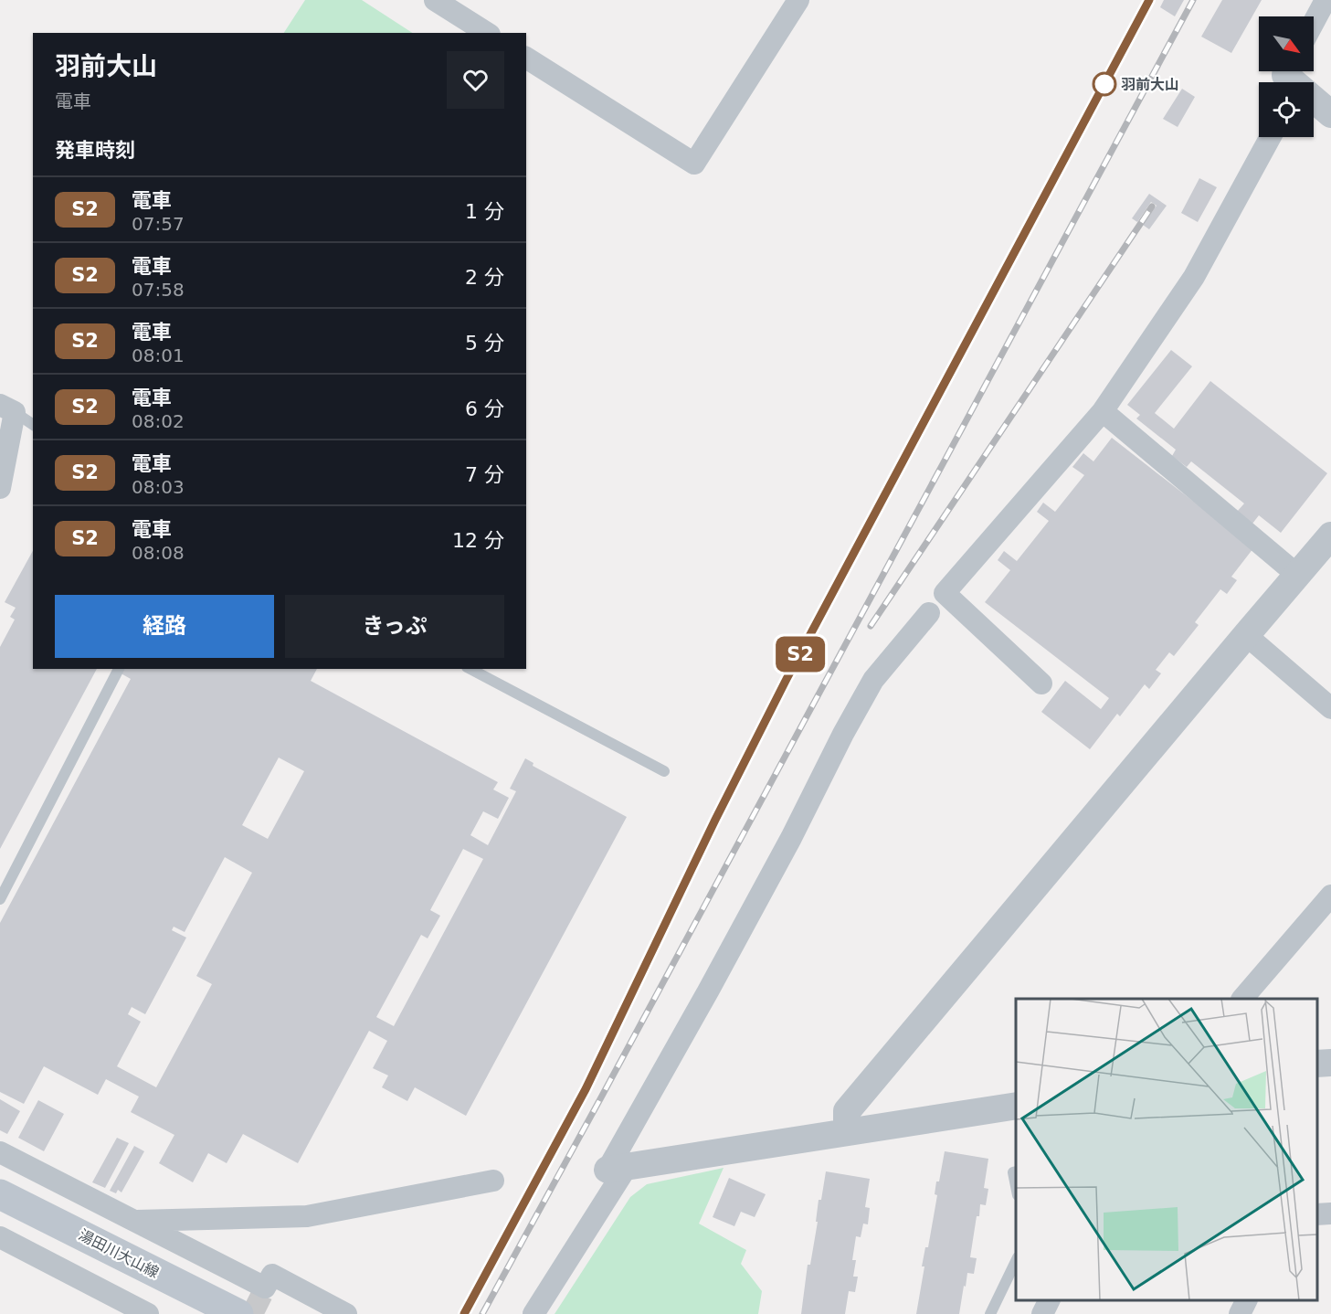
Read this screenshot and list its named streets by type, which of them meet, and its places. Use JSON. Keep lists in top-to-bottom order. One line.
{"streets":{"main road":["湯田川大山線"]},"places":["羽前大山"],"north":"bottom right","page":{"on_map":"S2","heading":[["羽前大山","電車"],"発車時刻"],"list":[{"mark":"S2","name":"電車","note":"07:57","value":"1 分"},{"mark":"S2","name":"電車","note":"07:58","value":"2 分"},{"mark":"S2","name":"電車","note":"08:01","value":"5 分"},{"mark":"S2","name":"電車","note":"08:02","value":"6 分"},{"mark":"S2","name":"電車","note":"08:03","value":"7 分"},{"mark":"S2","name":"電車","note":"08:08","value":"12 分"}],"buttons":["経路","きっぷ"]}}
